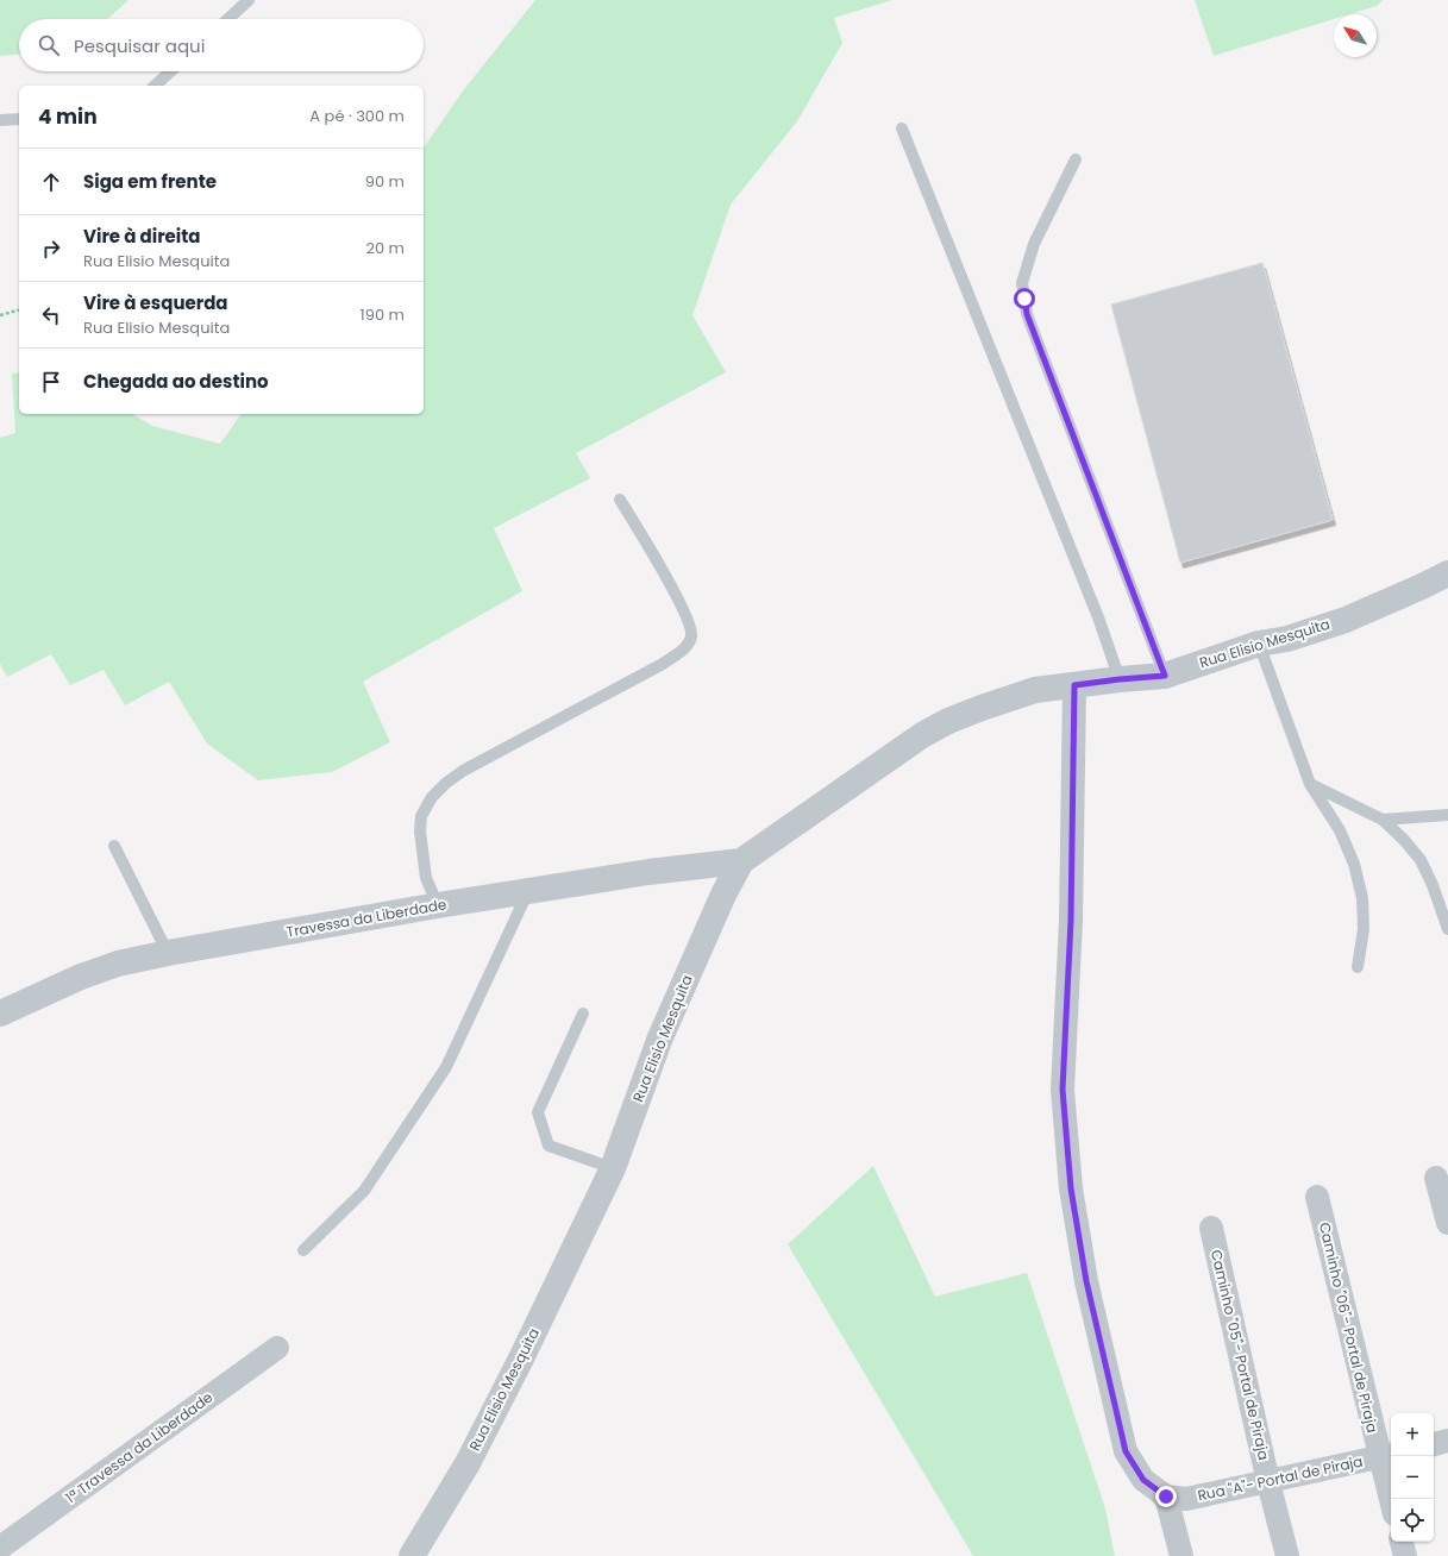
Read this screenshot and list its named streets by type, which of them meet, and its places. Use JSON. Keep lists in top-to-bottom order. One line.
{"streets":{"street":["Rua Elisio Mesquita","Travessa da Liberdade","Caminho \"06\"- Portal de Piraja","Caminho \"05\"- Portal de Piraja","1ª Travessa da Liberdade","Rua \"A\"- Portal de Piraja"]},"crossings":[["Rua Elisio Mesquita","Travessa da Liberdade"],["Caminho \"06\"- Portal de Piraja","Rua \"A\"- Portal de Piraja"],["Caminho \"05\"- Portal de Piraja","Rua \"A\"- Portal de Piraja"]],"north":"top left","page":{"search":"Pesquisar aqui","heading":["4 min","A pé · 300 m"],"list":[["Siga em frente","90 m"],["Vire à direita","Rua Elisio Mesquita","20 m"],["Vire à esquerda","Rua Elisio Mesquita","190 m"],"Chegada ao destino"],"map_buttons":["+","−"]}}
